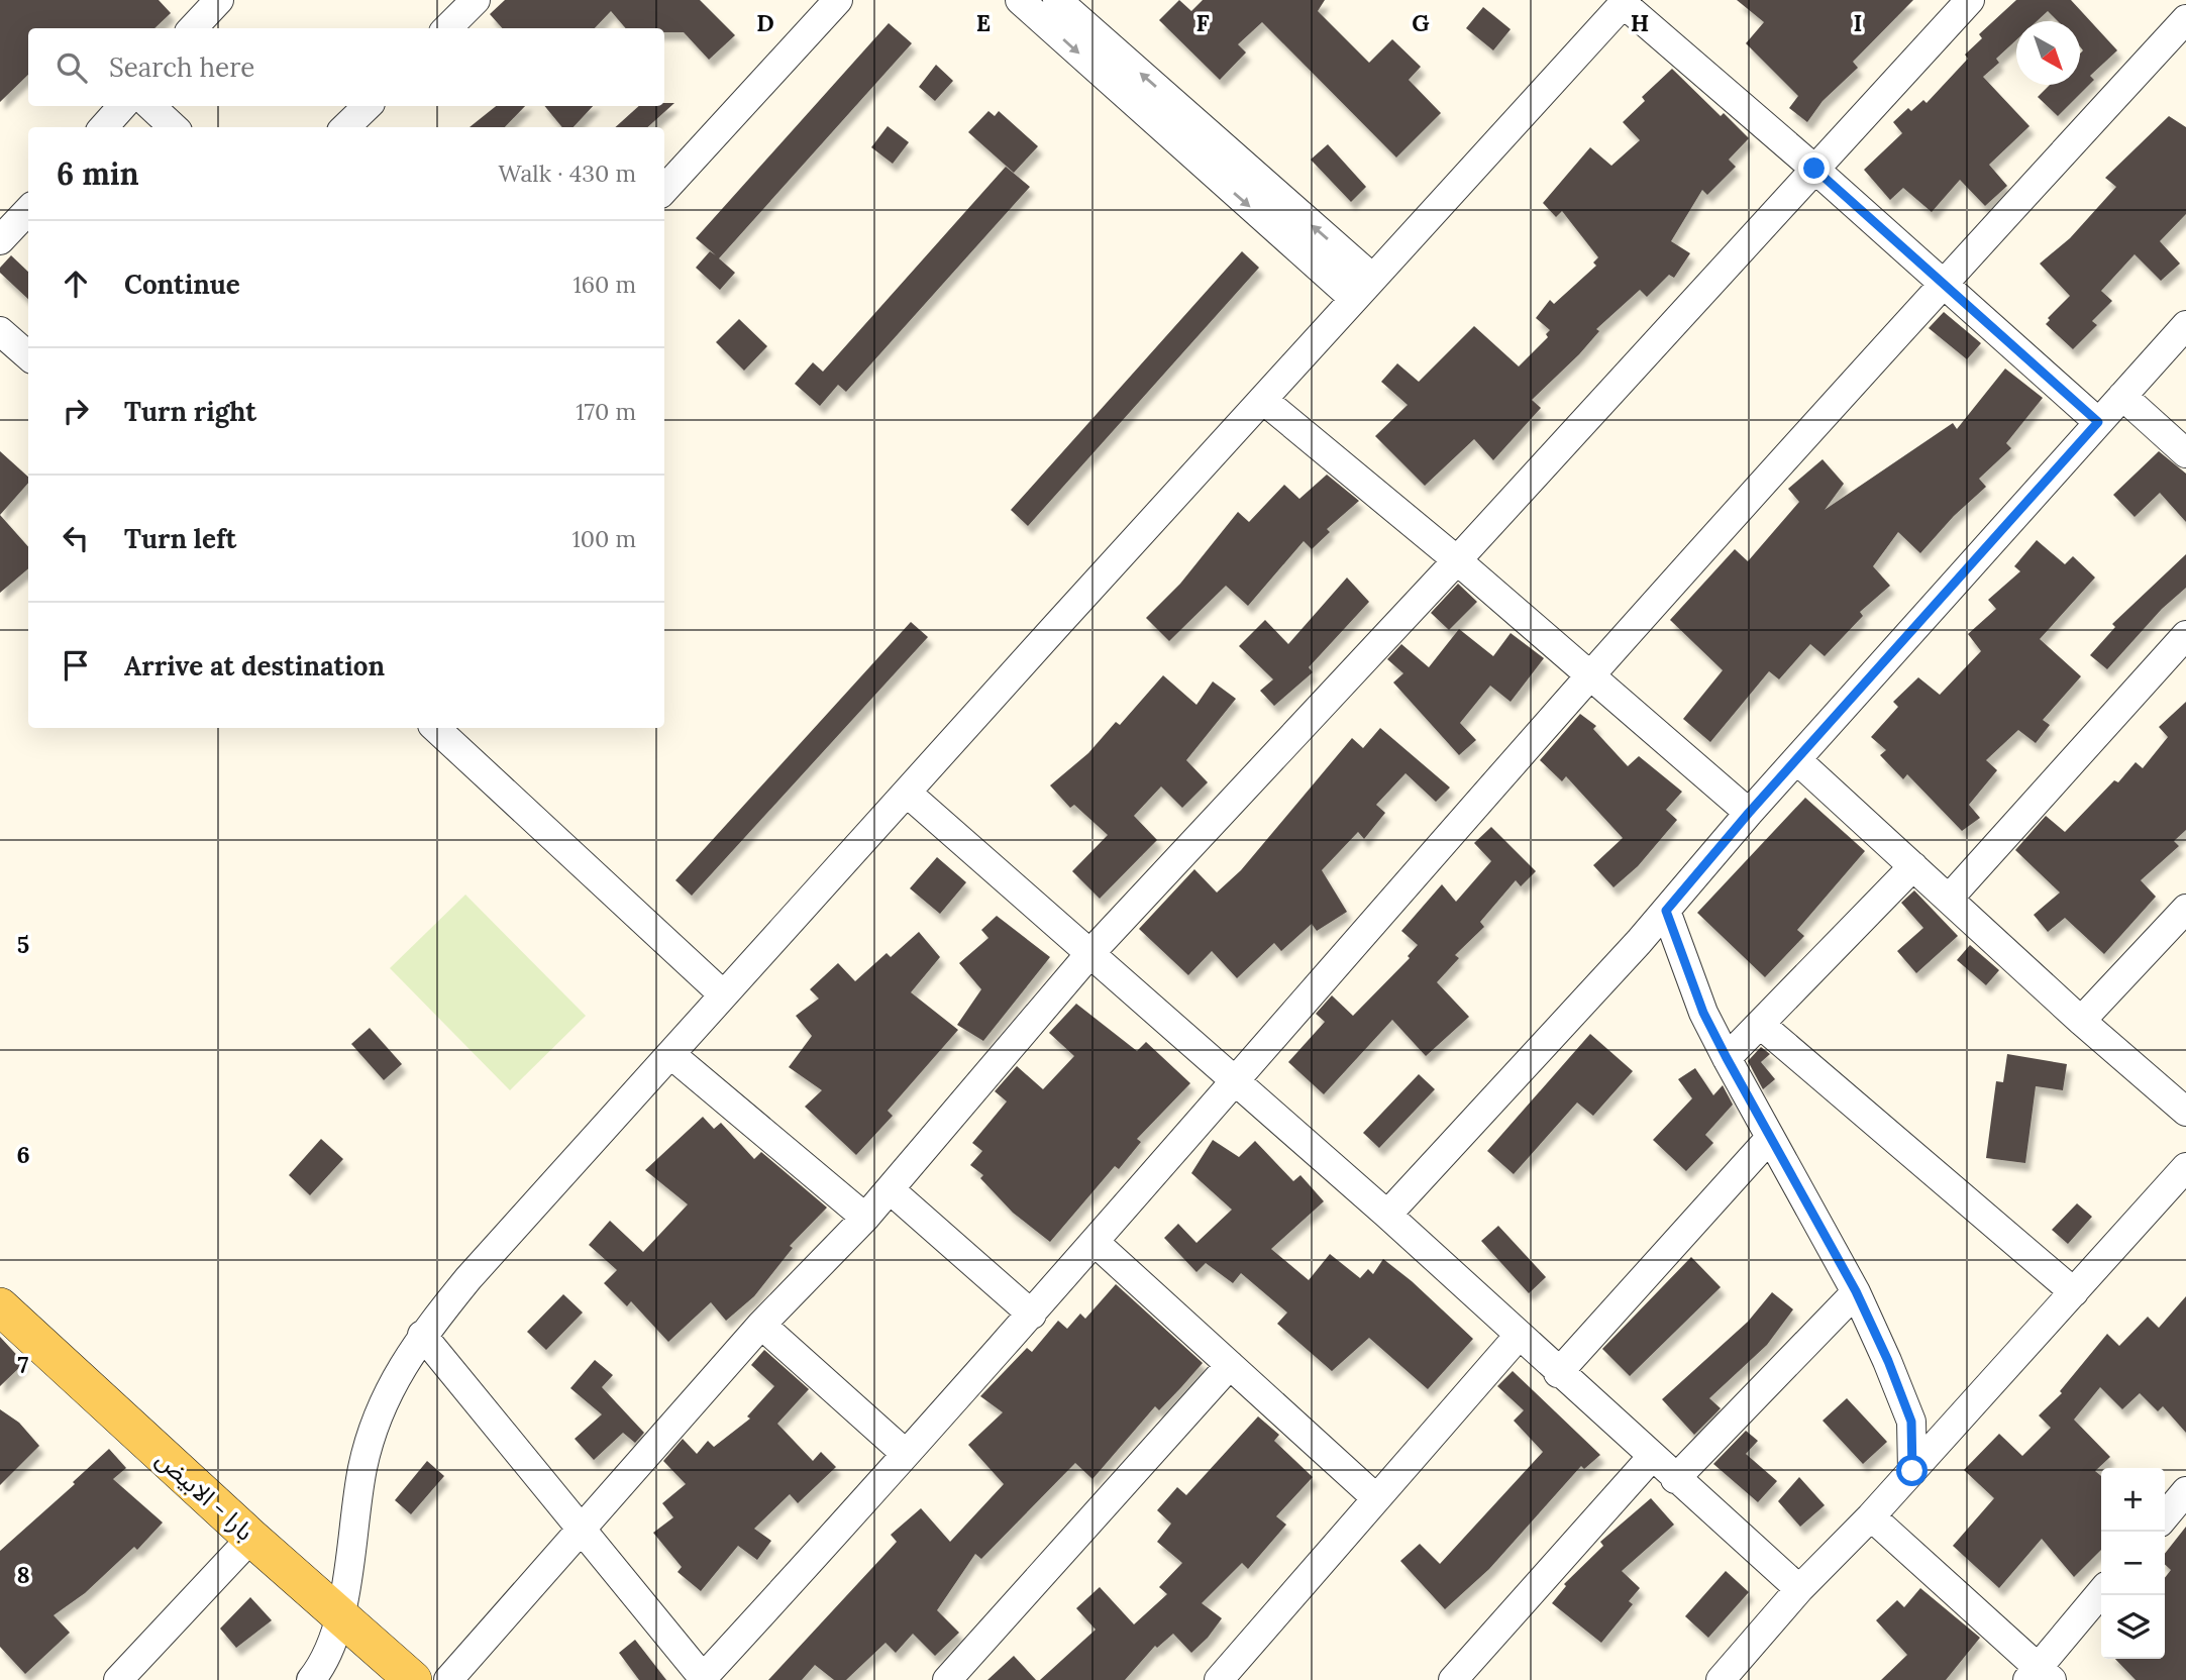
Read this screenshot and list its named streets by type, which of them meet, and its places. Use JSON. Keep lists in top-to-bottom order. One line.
{"streets":{"main road":["بارا - الابيض"]},"north":"bottom right","page":{"search":"Search here","heading":["6 min","Walk · 430 m"],"list":[["Continue","160 m"],["Turn right","170 m"],["Turn left","100 m"],"Arrive at destination"],"map_buttons":["+","−"]},"grid":{"columns":["D","E","F","G","H","I"],"rows":["5","6","7","8"]}}
